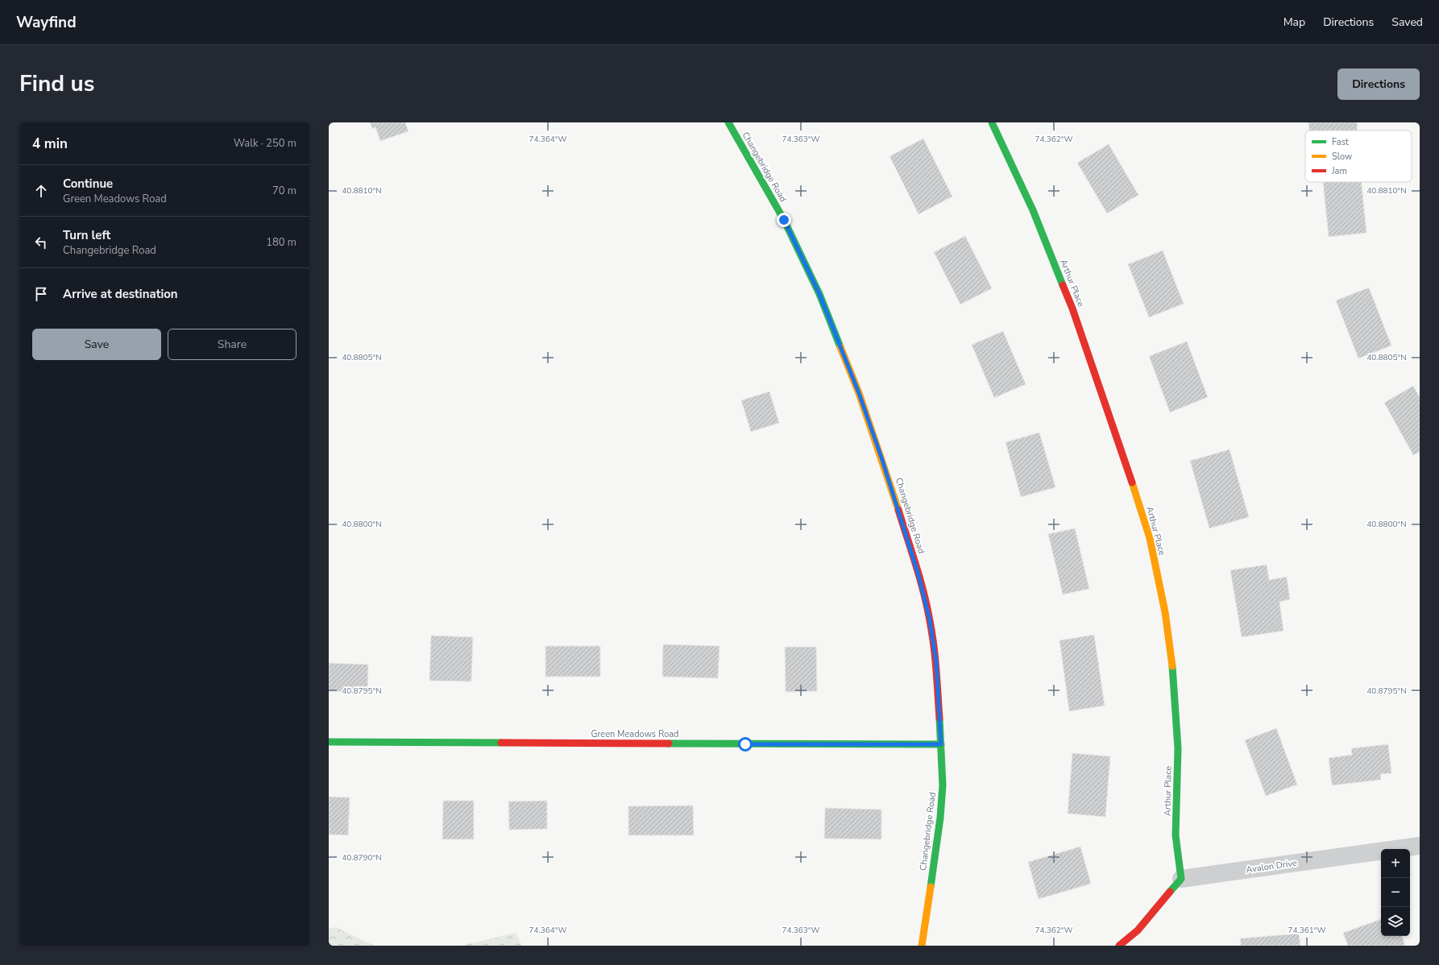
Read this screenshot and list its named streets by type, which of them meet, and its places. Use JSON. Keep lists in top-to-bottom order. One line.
{"streets":{"street":["Changebridge Road","Arthur Place","Green Meadows Road","Avalon Drive"]},"crossings":[["Changebridge Road","Green Meadows Road"],["Arthur Place","Avalon Drive"]],"legend":["Fast","Slow","Jam"],"page":{"header":"Wayfind","nav":["Map","Directions","Saved"],"title":"Find us","buttons":["Directions",["Save","Share"]],"heading":["4 min","Walk · 250 m"],"list":[["Continue","Green Meadows Road","70 m"],["Turn left","Changebridge Road","180 m"],"Arrive at destination"],"map_buttons":["+","−"]},"coordinates":["74.364°W","74.363°W","74.362°W","40.8810°N","40.8805°N","40.8800°N","40.8795°N","40.8790°N","74.361°W"]}
